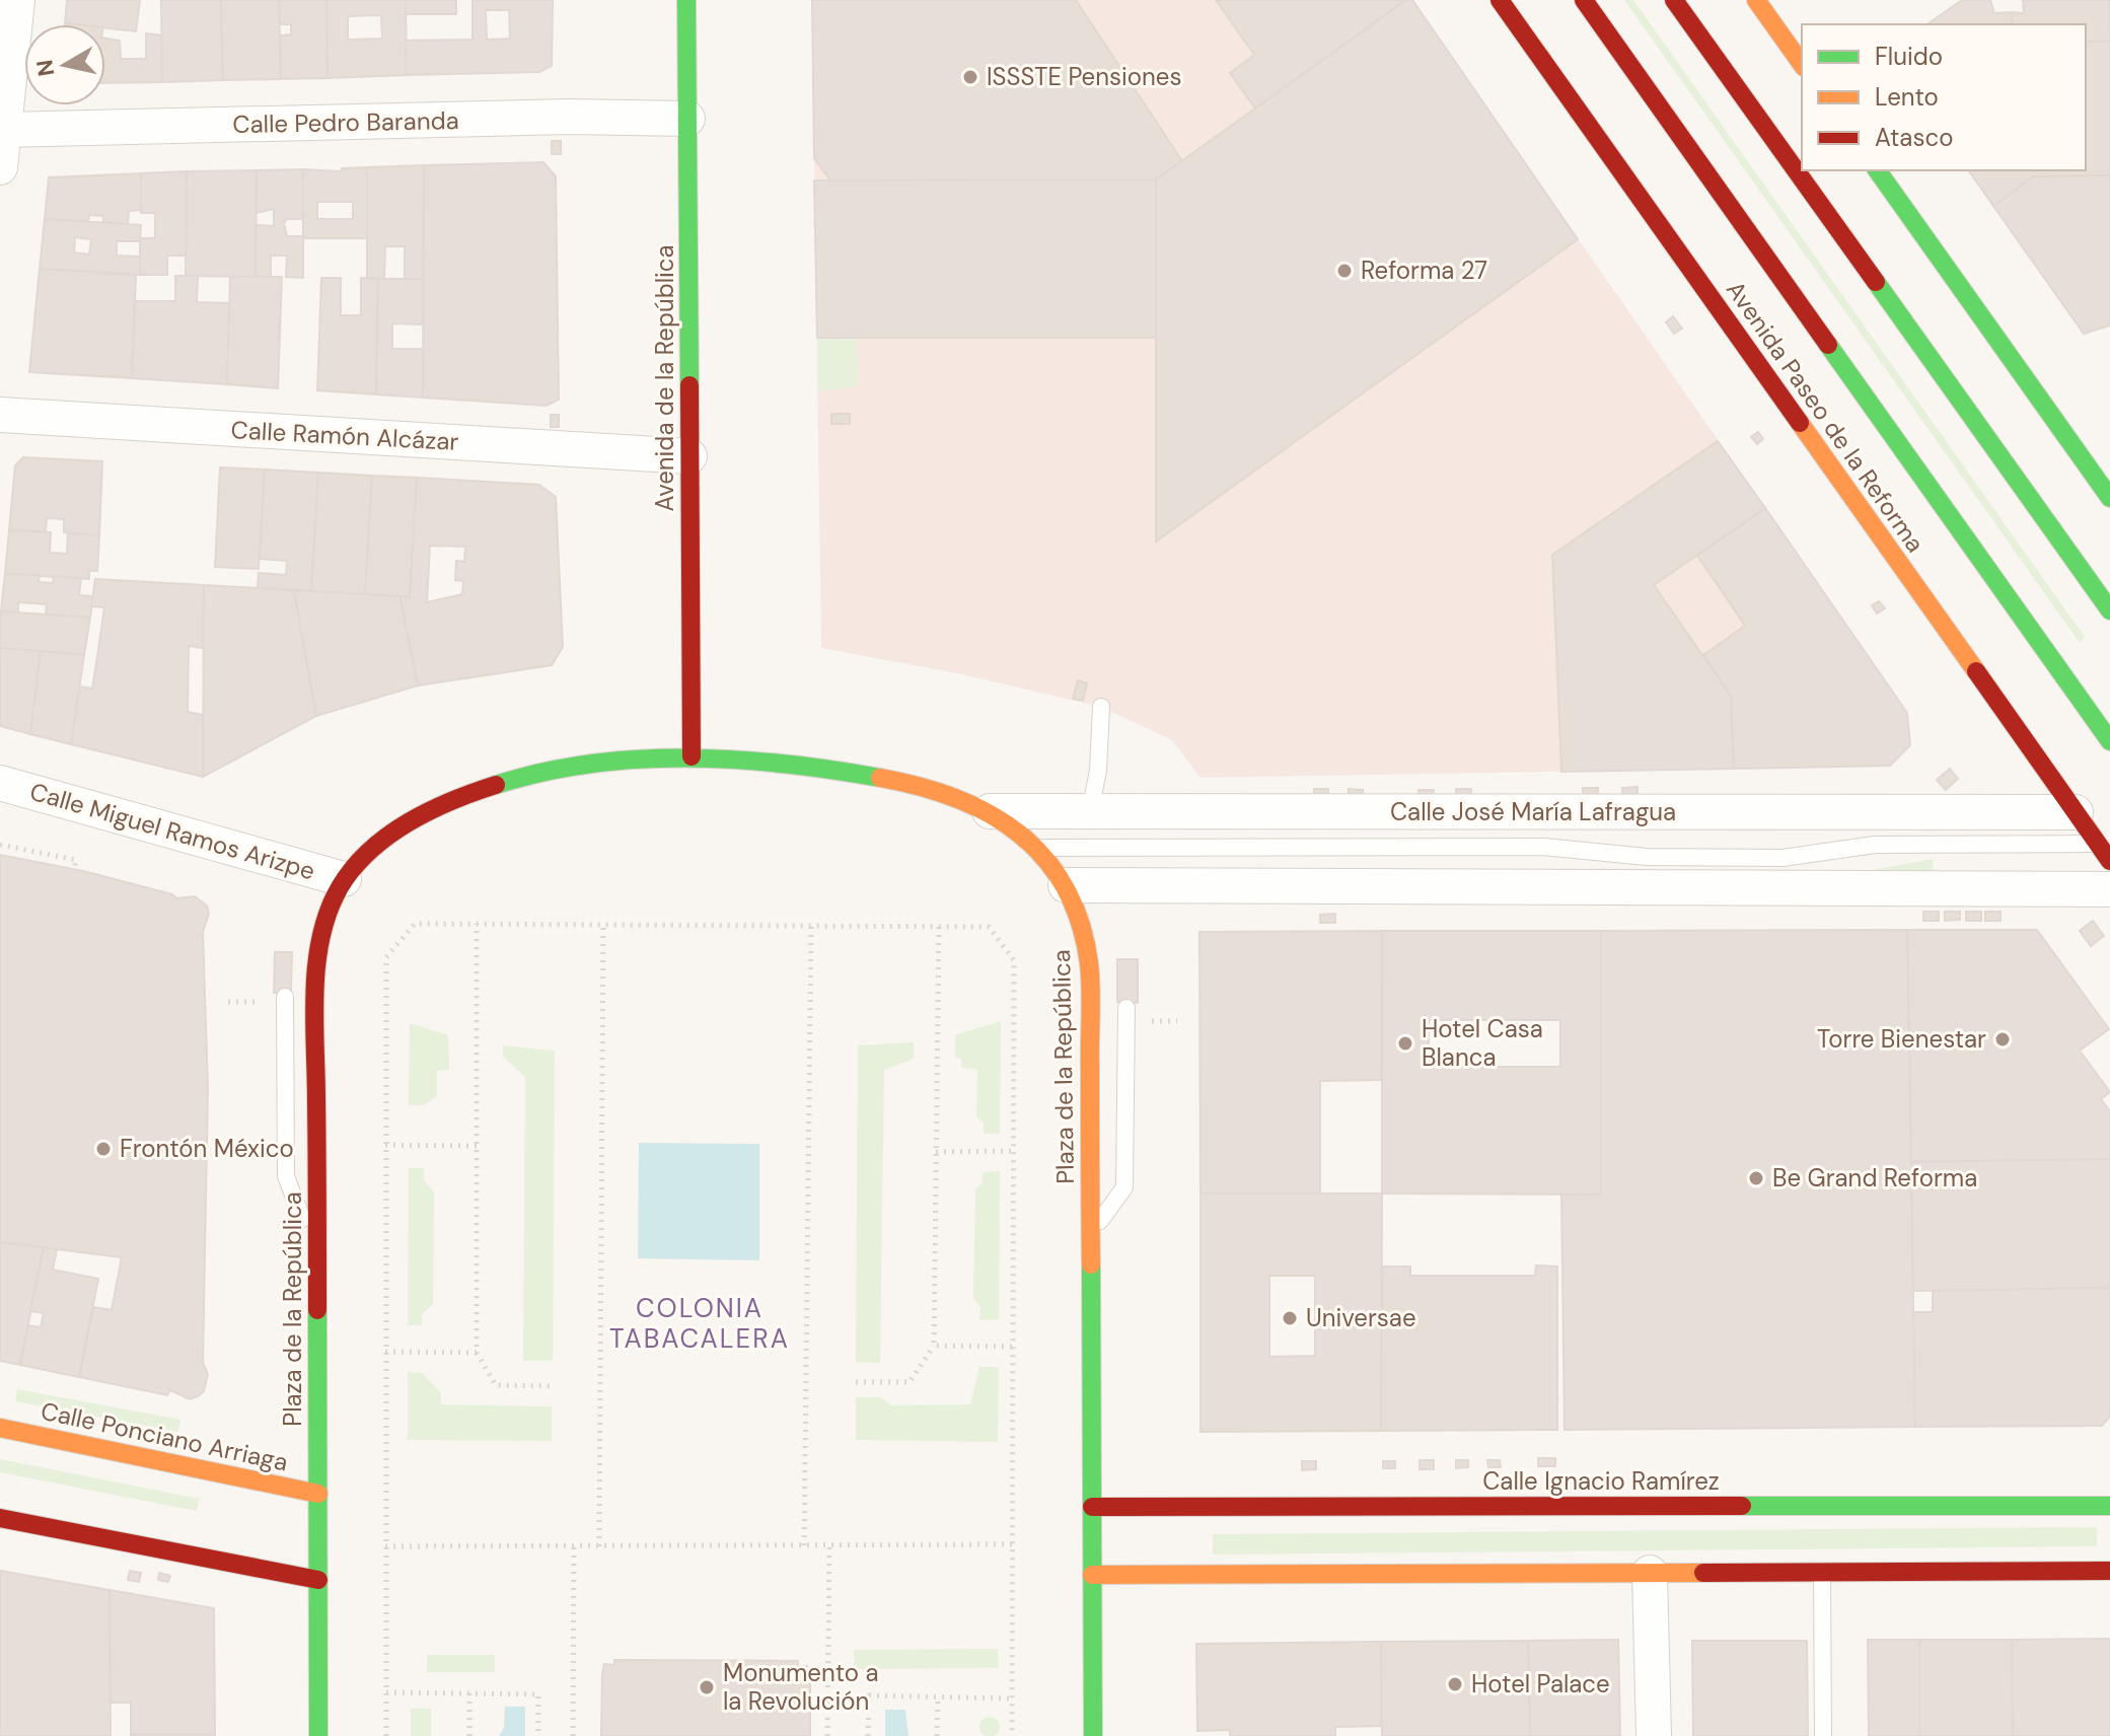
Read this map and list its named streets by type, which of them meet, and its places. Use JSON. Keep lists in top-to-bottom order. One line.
{"streets":{"main road":["Avenida de la República","Avenida Paseo de la Reforma","Plaza de la República","Calle Ponciano Arriaga","Calle Ignacio Ramírez"],"street":["Calle Pedro Baranda","Calle Ramón Alcázar","Calle José María Lafragua","Calle Miguel Ramos Arizpe"]},"crossings":[["Calle Pedro Baranda","Avenida de la República"],["Avenida de la República","Calle Ramón Alcázar"],["Avenida de la República","Plaza de la República"],["Avenida Paseo de la Reforma","Calle José María Lafragua"],["Calle José María Lafragua","Plaza de la República"],["Calle Miguel Ramos Arizpe","Plaza de la República"],["Plaza de la República","Calle Ponciano Arriaga"],["Plaza de la República","Calle Ignacio Ramírez"]],"districts":["COLONIA TABACALERA"],"places":["ISSSTE Pensiones","Reforma 27","Torre Bienestar","Hotel Casa Blanca","Frontón México","Be Grand Reforma","Universae","Hotel Palace","Monumento a la Revolución"],"legend":["Fluido","Lento","Atasco"],"north":"left"}
